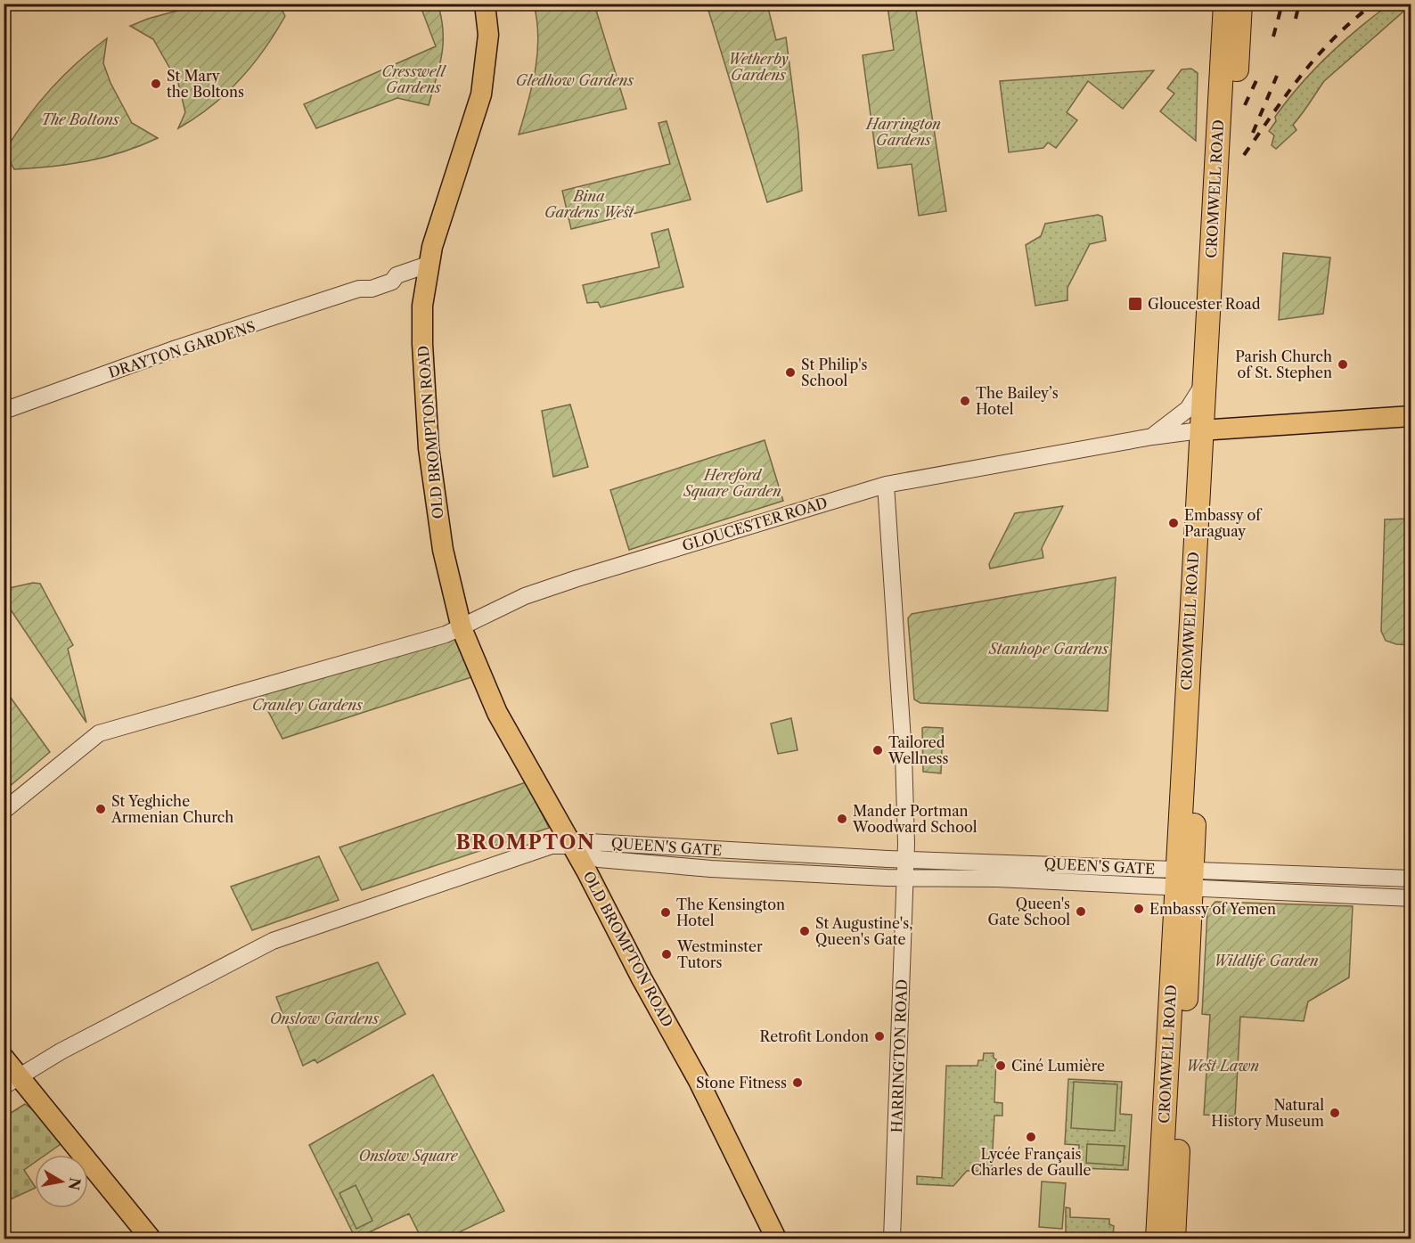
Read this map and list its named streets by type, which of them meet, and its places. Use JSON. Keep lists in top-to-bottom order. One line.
{"streets":{"highway":["CROMWELL ROAD"],"main road":["OLD BROMPTON ROAD","GLOUCESTER ROAD"],"street":["DRAYTON GARDENS","QUEEN'S GATE","HARRINGTON ROAD"]},"crossings":[["CROMWELL ROAD","GLOUCESTER ROAD"],["CROMWELL ROAD","QUEEN'S GATE"],["DRAYTON GARDENS","OLD BROMPTON ROAD"],["OLD BROMPTON ROAD","GLOUCESTER ROAD"],["OLD BROMPTON ROAD","QUEEN'S GATE"],["QUEEN'S GATE","HARRINGTON ROAD"]],"districts":["BROMPTON"],"parks":["Wetherby Gardens","Cresswell Gardens","Gledhow Gardens","The Boltons","Harrington Gardens","Bina Gardens West","Hereford Square Garden","Stanhope Gardens","Cranley Gardens","Wildlife Garden","Onslow Gardens","West Lawn","Onslow Square"],"places":{"other":["St Mary the Boltons","Parish Church of St. Stephen","St Philip's School","The Bailey’s Hotel","Embassy of Paraguay","Tailored Wellness","St Yeghiche Armenian Church","Mander Portman Woodward School","Embassy of Yemen","Queen's Gate School","The Kensington Hotel","St Augustine's, Queen's Gate","Westminster Tutors","Retrofit London","Ciné Lumière","Stone Fitness","Natural History Museum","Lycée Français Charles de Gaulle"],"transit":["Gloucester Road"]},"north":"right"}
